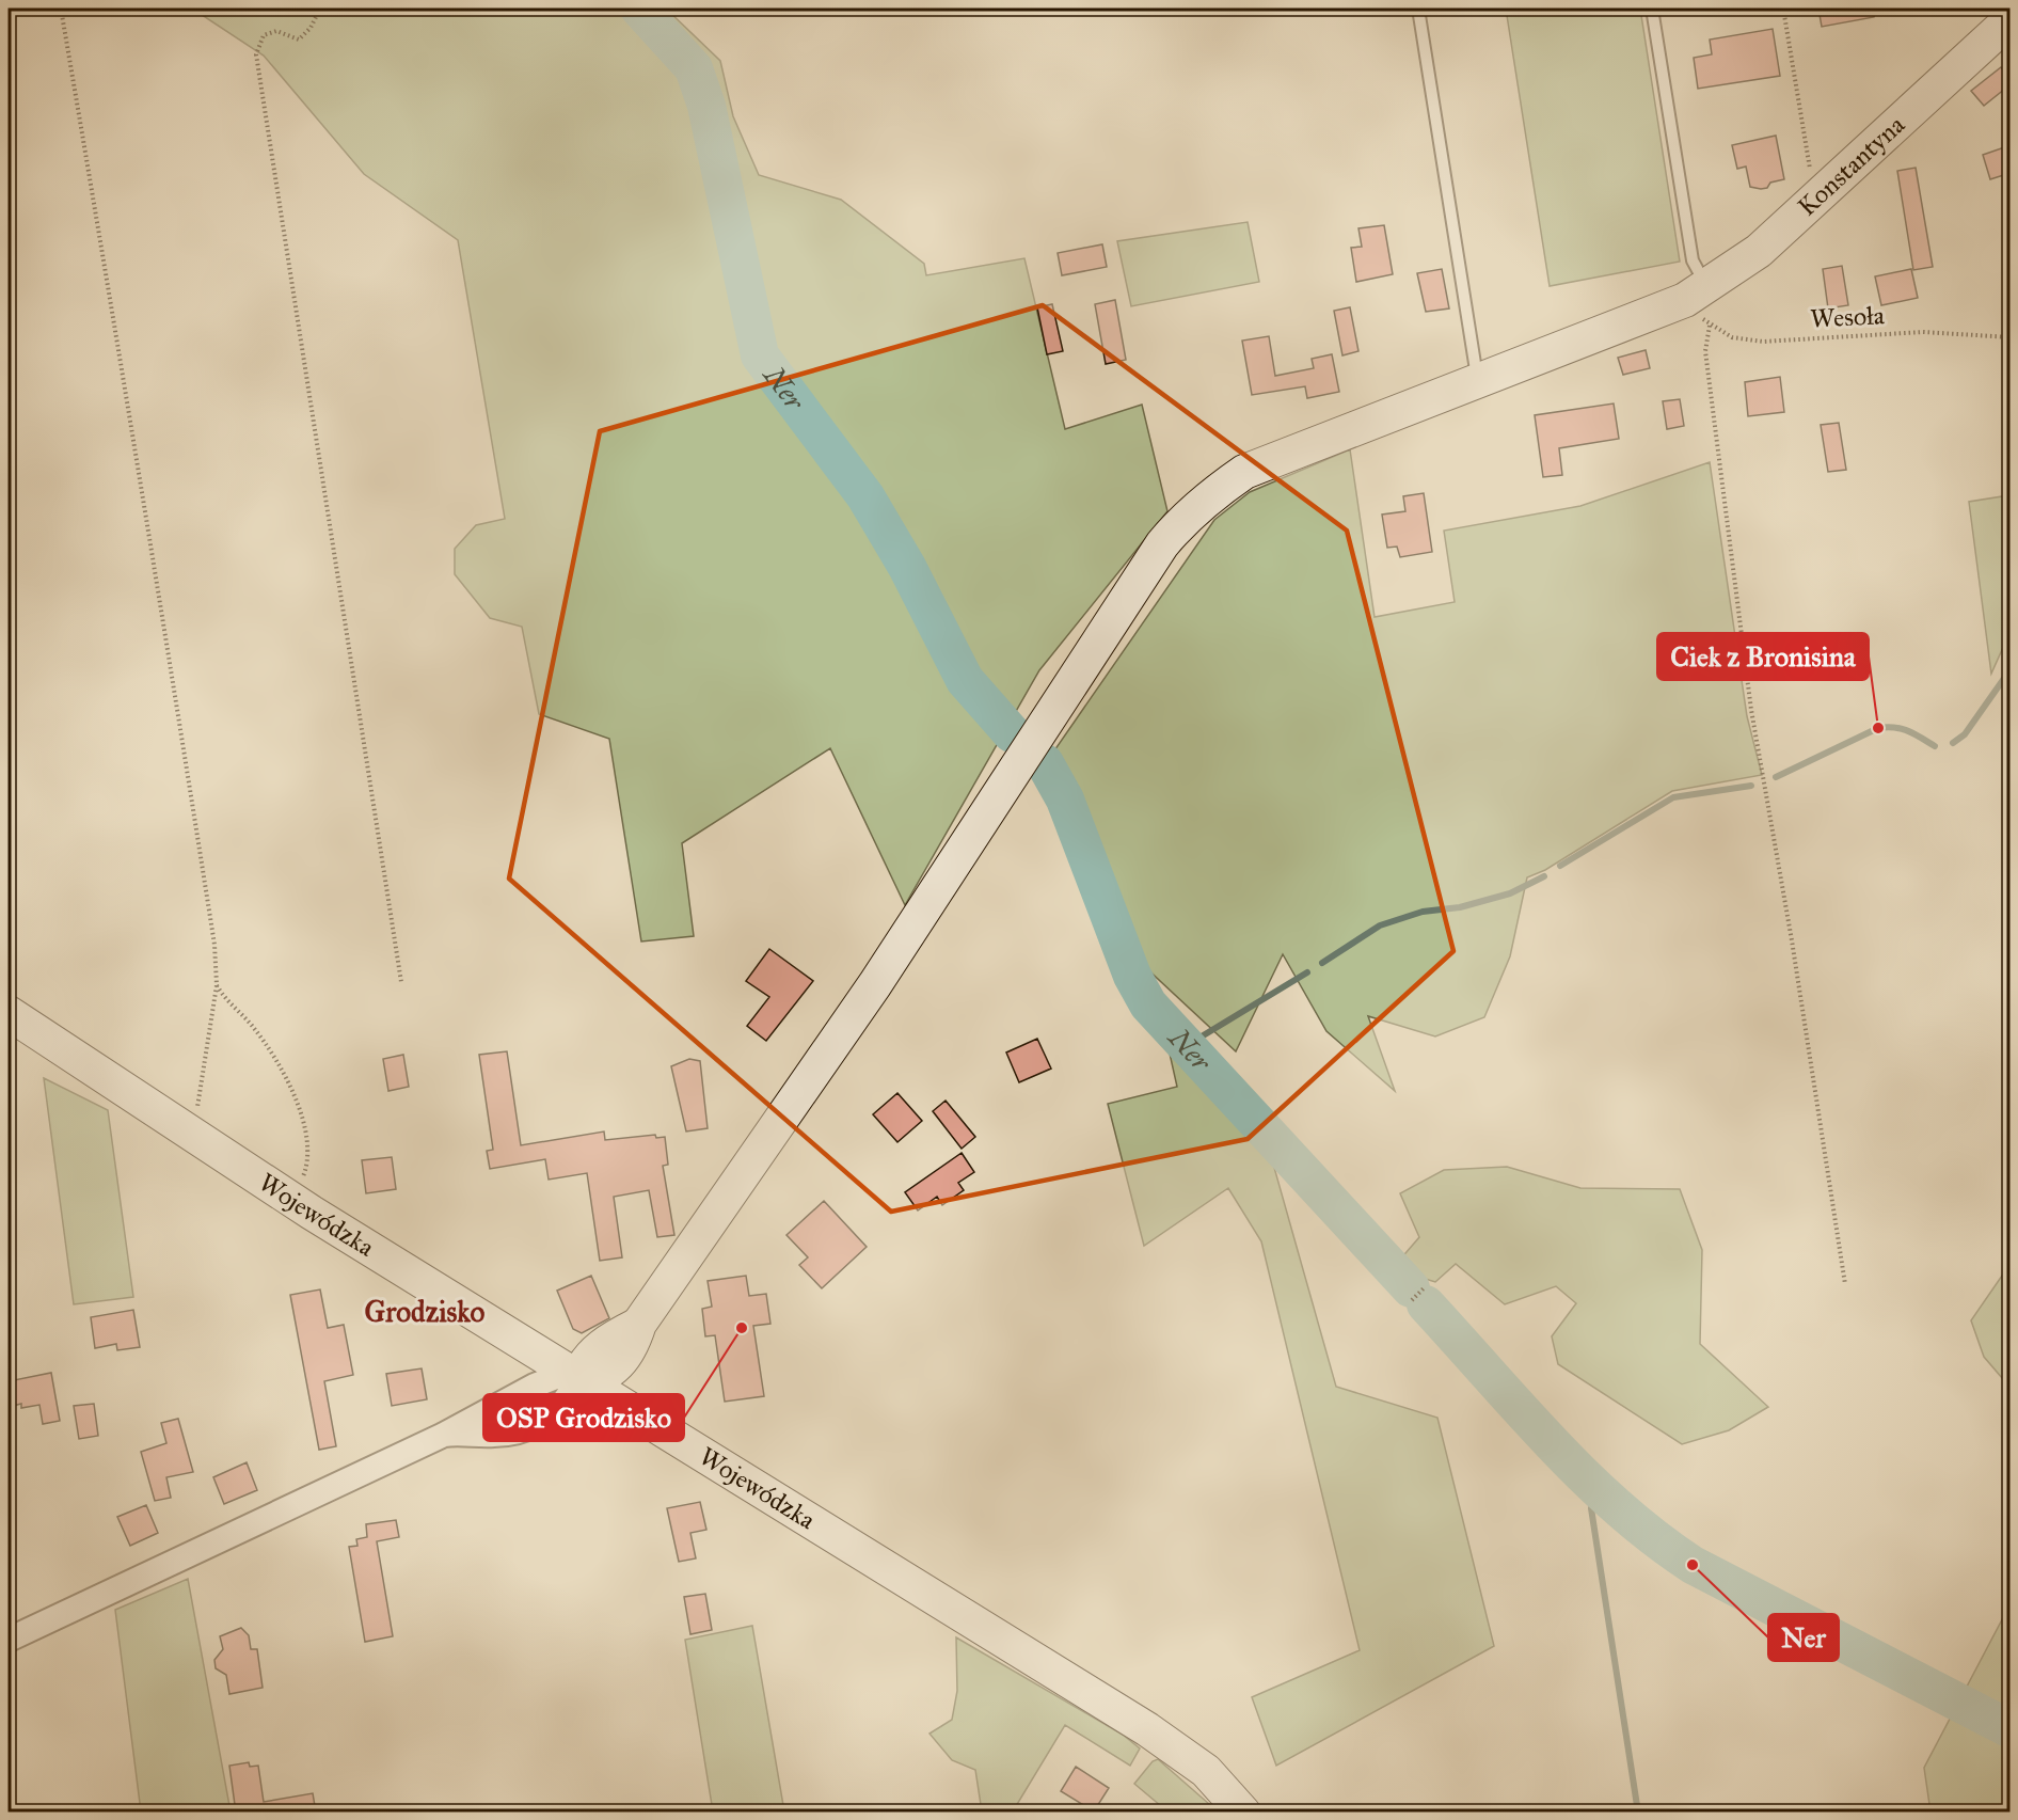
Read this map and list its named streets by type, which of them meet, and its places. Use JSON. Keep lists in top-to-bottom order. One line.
{"streets":{"street":["Konstantyna","Wojewódzka"],"path":["Wesoła"]},"crossings":[["Konstantyna","Wesoła"],["Konstantyna","Wojewódzka"]],"districts":["Grodzisko"],"water":["Ner"],"places":["Ciek z Bronisina","OSP Grodzisko","Ner"]}
